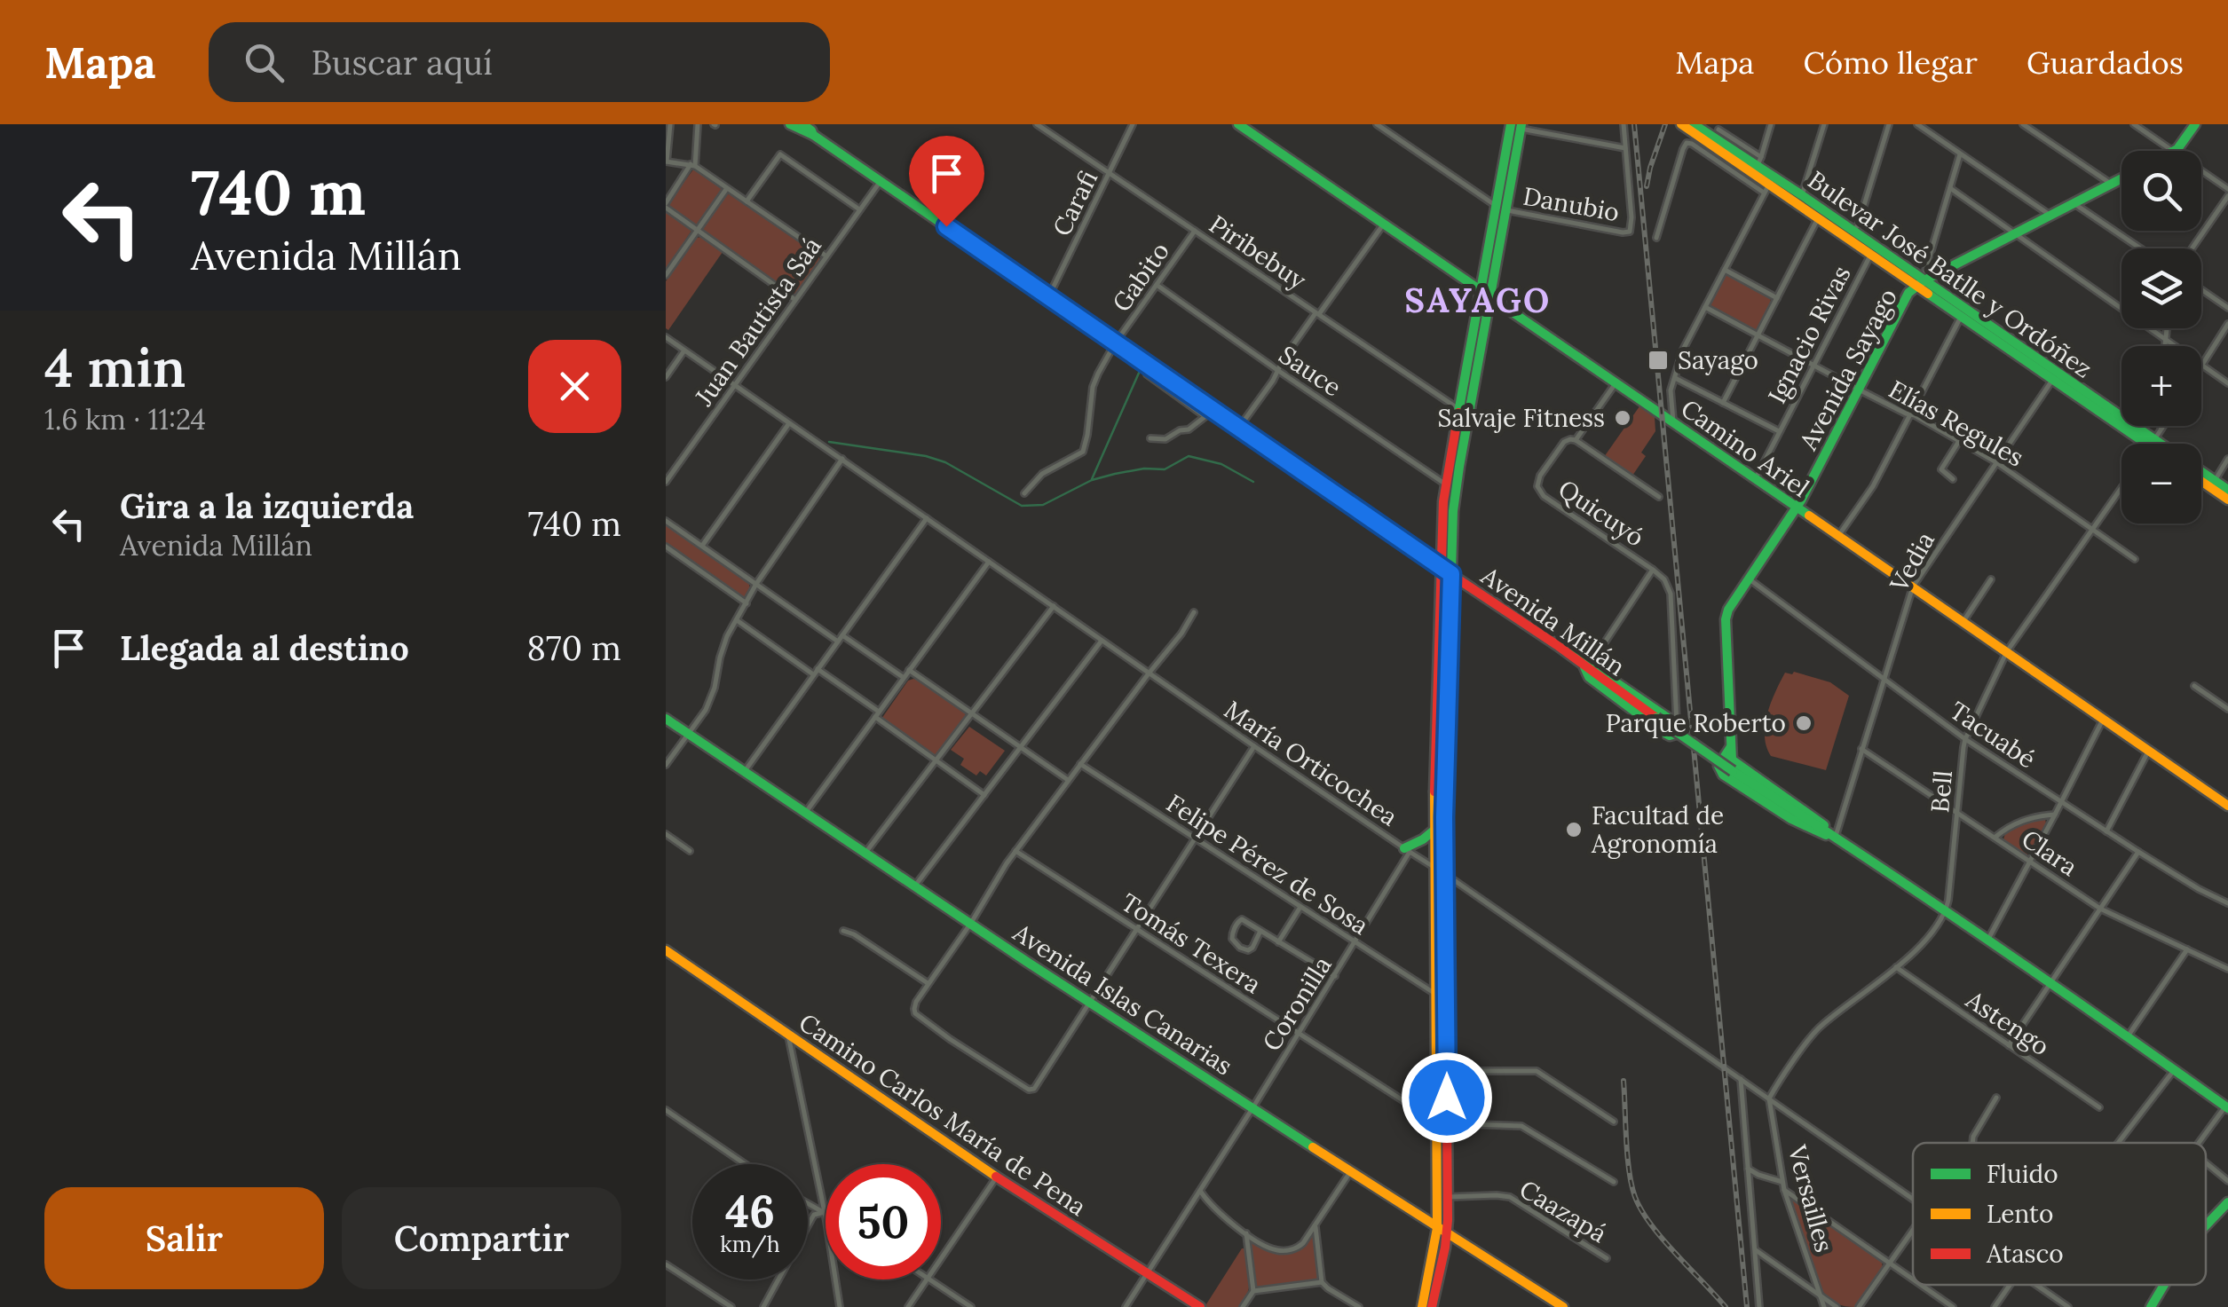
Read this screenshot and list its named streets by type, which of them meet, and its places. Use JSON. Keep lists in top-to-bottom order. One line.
{"streets":{"main road":["Bulevar José Batlle y Ordóñez","Avenida Sayago","Camino Ariel","Avenida Millán","Avenida Islas Canarias","Camino Carlos María de Pena"],"street":["Carafi","Danubio","Piribebuy","Gabito","Juan Bautista Saá","Ignacio Rivas","Sauce","Elías Regules","Quicuyó","Vedia","Tacuabé","María Orticochea","Bell","Clara","Felipe Pérez de Sosa","Tomás Texera","Coronilla","Astengo","Versailles","Caazapá"]},"crossings":[["Carafi","Piribebuy"],["Carafi","Avenida Millán"],["Piribebuy","Gabito"],["Bulevar José Batlle y Ordóñez","Ignacio Rivas"],["Bulevar José Batlle y Ordóñez","Avenida Sayago"],["Bulevar José Batlle y Ordóñez","Vedia"],["Gabito","Sauce"],["Gabito","Avenida Millán"],["Juan Bautista Saá","Avenida Millán"],["Juan Bautista Saá","María Orticochea"],["Ignacio Rivas","Elías Regules"],["Ignacio Rivas","Camino Ariel"],["Avenida Sayago","Elías Regules"],["Avenida Sayago","Camino Ariel"],["Avenida Sayago","Tacuabé"],["Elías Regules","Vedia"],["Elías Regules","Bell"],["Camino Ariel","Quicuyó"],["Camino Ariel","Vedia"],["Camino Ariel","Bell"],["Vedia","Avenida Millán"],["Vedia","Tacuabé"],["Vedia","Clara"],["Avenida Millán","Bell"],["Tacuabé","Bell"],["María Orticochea","Bell"],["María Orticochea","Coronilla"],["María Orticochea","Versailles"],["Bell","Clara"],["Bell","Astengo"],["Bell","Versailles"],["Felipe Pérez de Sosa","Coronilla"],["Tomás Texera","Coronilla"],["Avenida Islas Canarias","Coronilla"],["Coronilla","Camino Carlos María de Pena"]],"districts":["SAYAGO"],"places":{"transit":["Sayago"],"other":["Salvaje Fitness","Parque Roberto","Facultad de Agronomía"]},"legend":["Fluido","Lento","Atasco"],"page":{"header":"Mapa","search":"Buscar aquí","nav":["Mapa","Cómo llegar","Guardados"],"turn":["740 m","Avenida Millán"],"map_buttons":["+","−"],"heading":["4 min","1.6 km · 11:24"],"list":[{"name":"Gira a la izquierda","note":"Avenida Millán","value":"740 m"},{"name":"Llegada al destino","value":"870 m"}],"speed":"46 km/h","limit":"50","buttons":["Salir","Compartir"]}}
